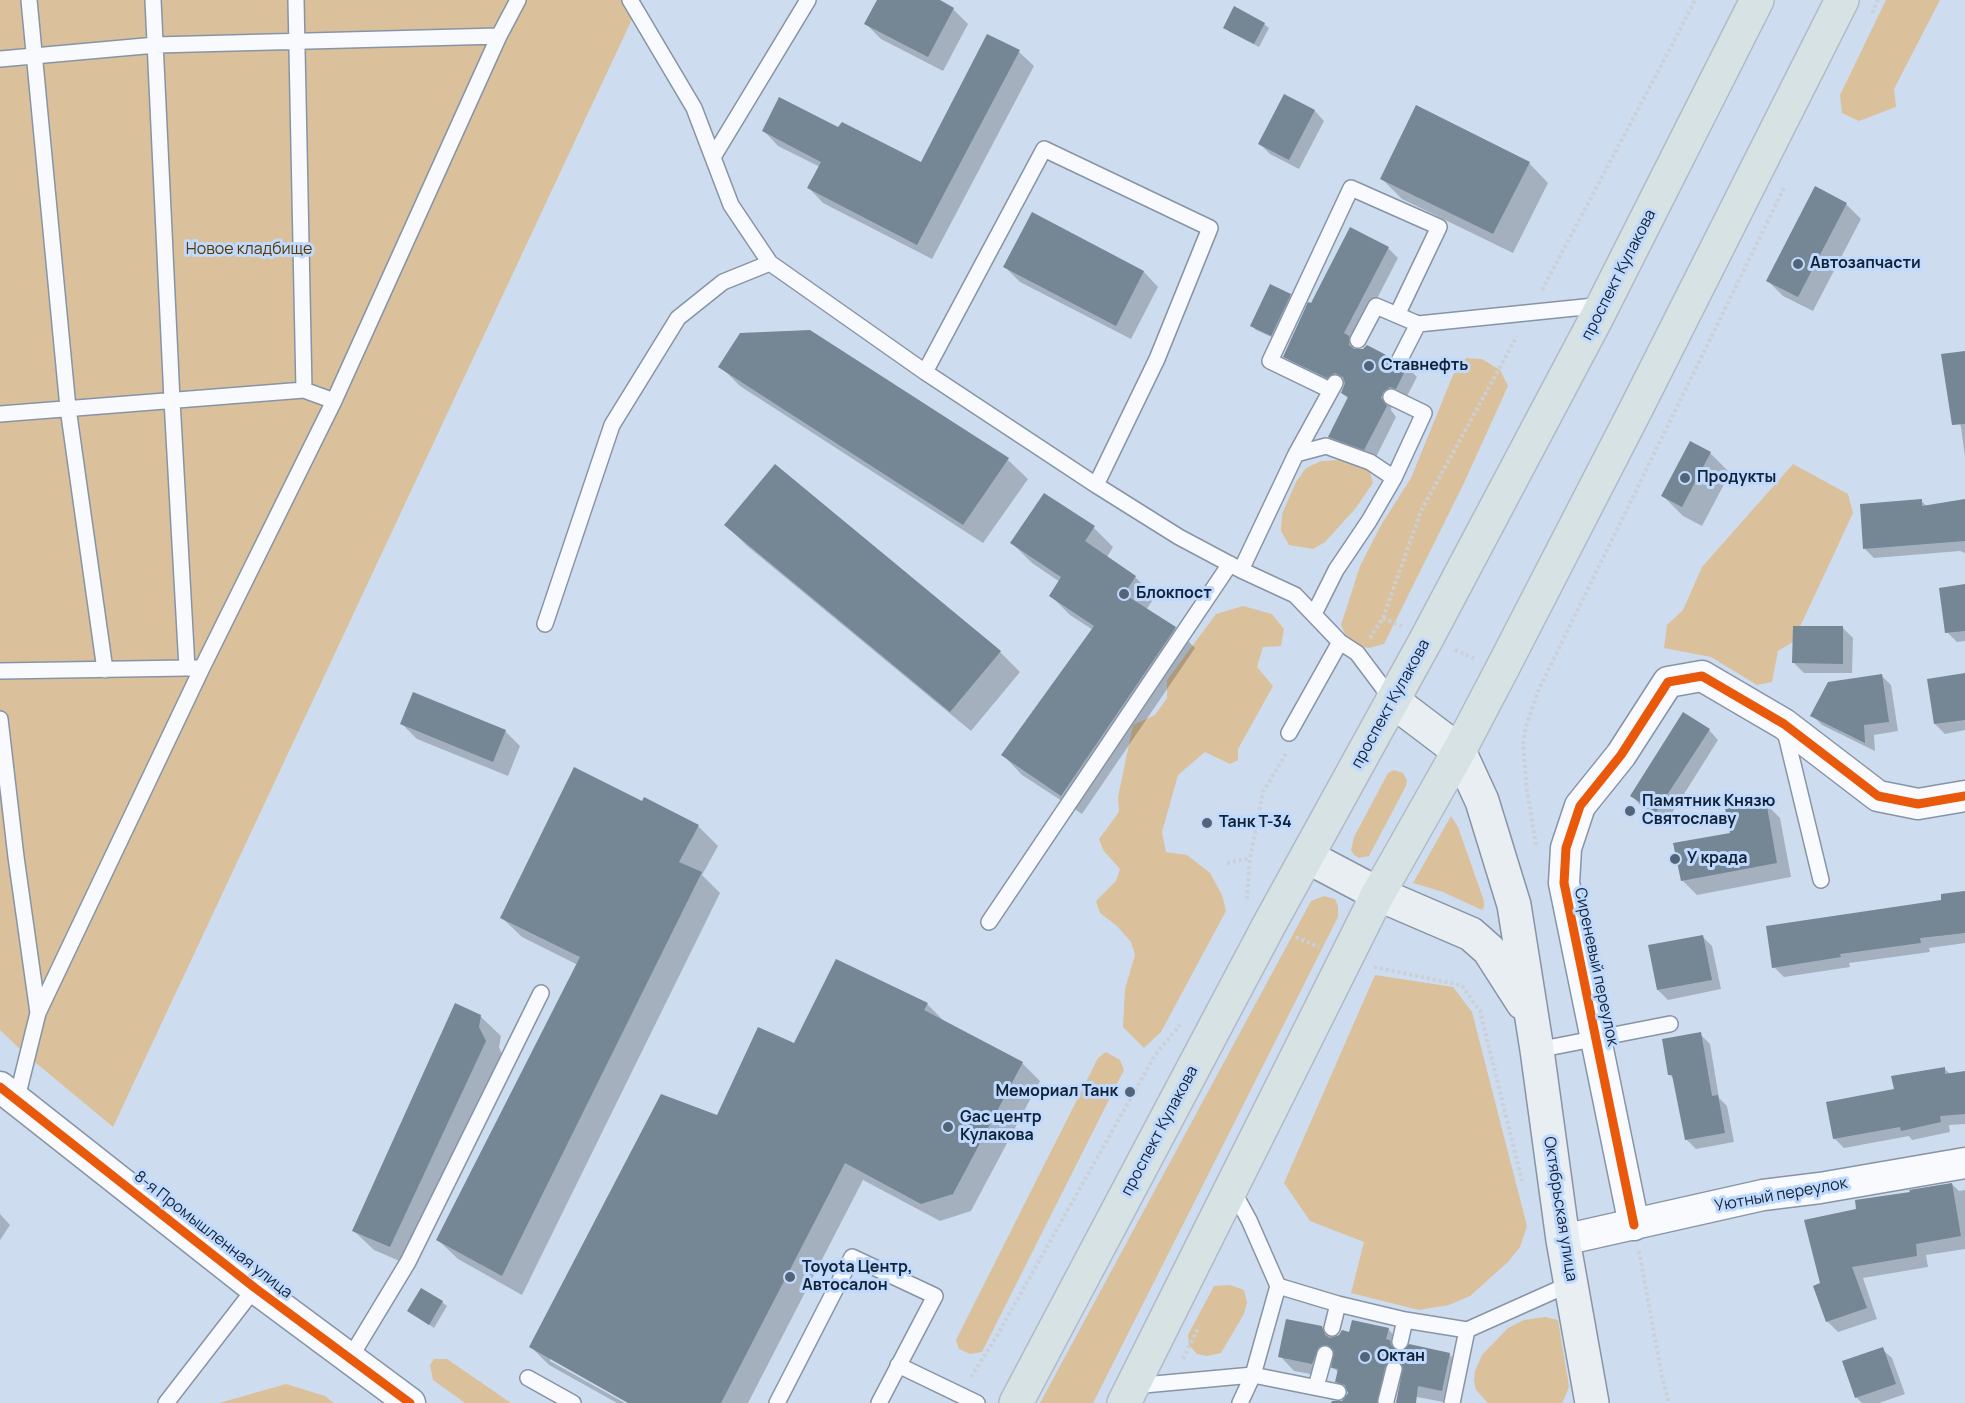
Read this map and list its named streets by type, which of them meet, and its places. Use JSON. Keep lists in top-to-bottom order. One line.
{"streets":{"main road":["проспект Кулакова","Октябрьская улица"],"street":["Сиреневый переулок","Уютный переулок","8-я Промышленная улица"]},"crossings":[["проспект Кулакова","Октябрьская улица"],["Сиреневый переулок","Уютный переулок"],["Уютный переулок","Октябрьская улица"]],"parks":["Новое кладбище"],"places":["Автозапчасти","Ставнефть","Продукты","Блокпост","Памятник Князю Святославу","Танк Т-34","У крада","Мемориал Танк","Gac центр Кулакова","Toyota Центр, Автосалон","Октан"]}
